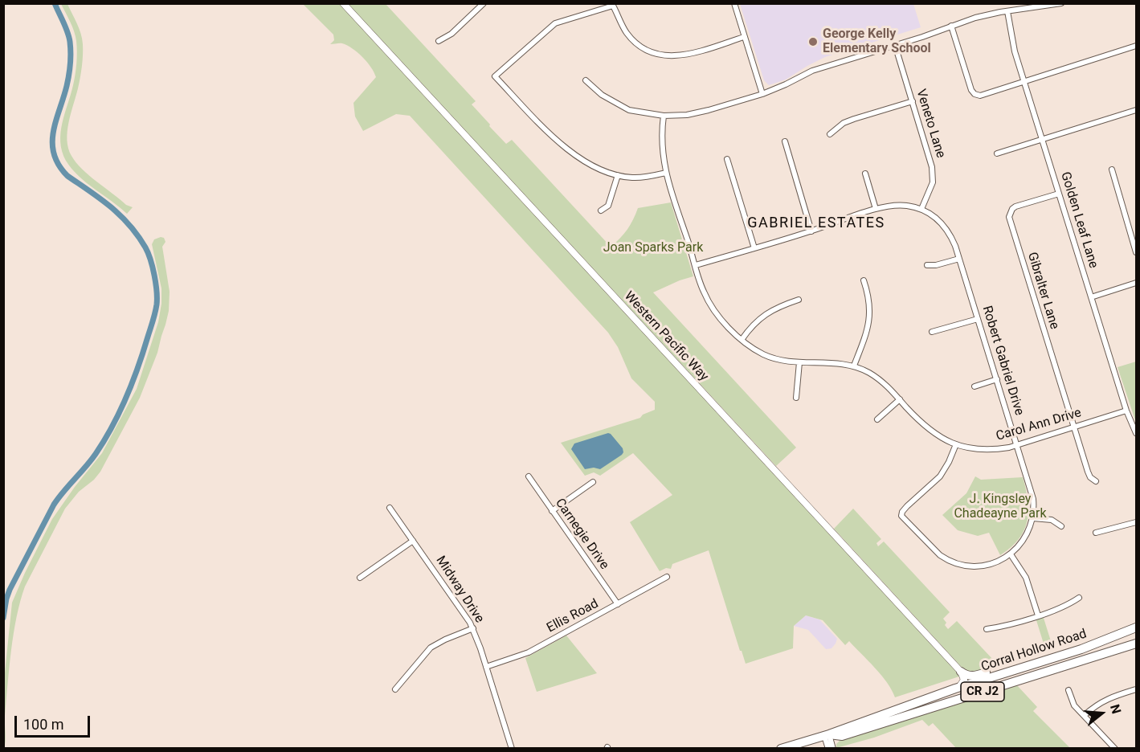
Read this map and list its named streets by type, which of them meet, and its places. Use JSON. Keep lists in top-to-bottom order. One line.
{"streets":{"main road":["Corral Hollow Road","CR J2"],"street":["Veneto Lane","Golden Leaf Lane","Gibralter Lane","Western Pacific Way","Robert Gabriel Drive","Carol Ann Drive","Carnegie Drive","Midway Drive","Ellis Road"]},"crossings":[["Veneto Lane","Robert Gabriel Drive"],["Golden Leaf Lane","Gibralter Lane"],["Golden Leaf Lane","Carol Ann Drive"],["Gibralter Lane","Carol Ann Drive"],["Robert Gabriel Drive","Carol Ann Drive"],["Carnegie Drive","Ellis Road"],["Midway Drive","Ellis Road"]],"districts":["GABRIEL ESTATES"],"parks":["Joan Sparks Park","J. Kingsley Chadeayne Park"],"places":["George Kelly Elementary School"],"scale_bar":"100 m","north":"right"}
